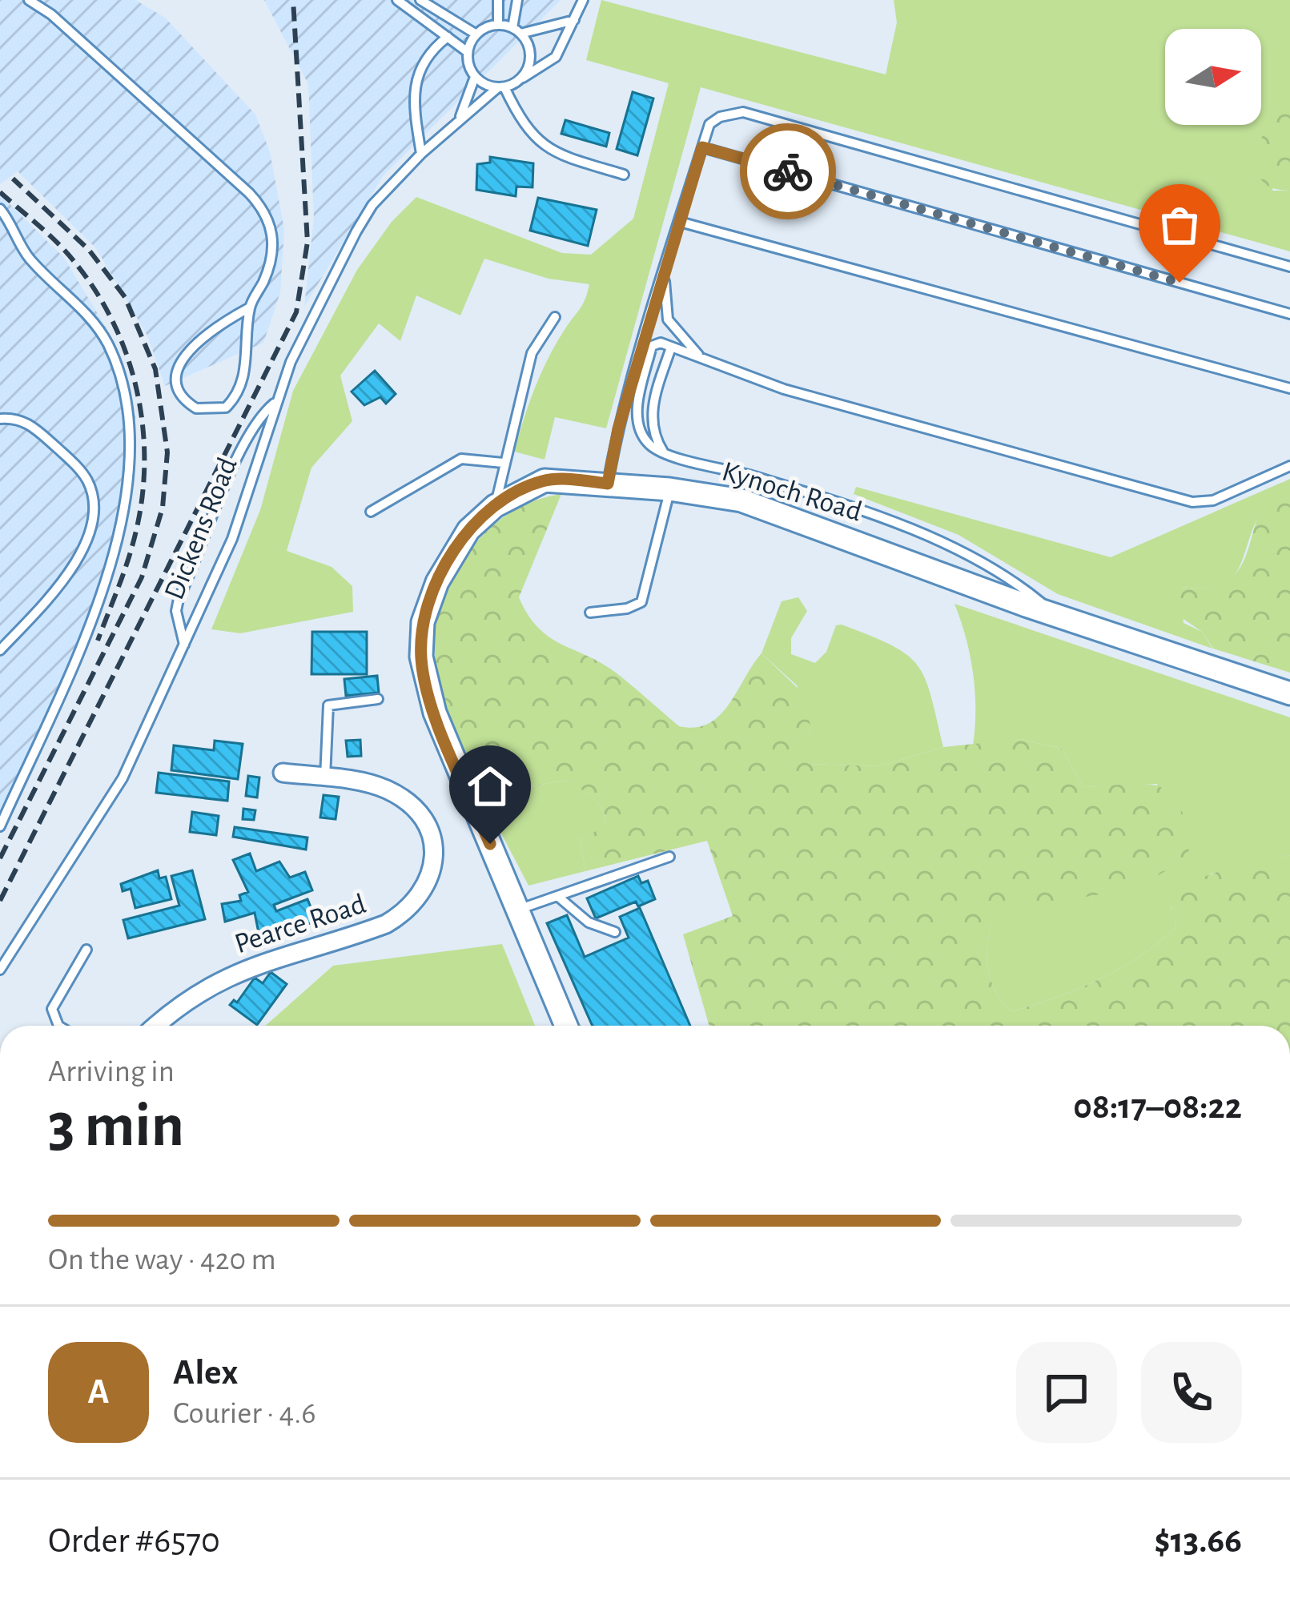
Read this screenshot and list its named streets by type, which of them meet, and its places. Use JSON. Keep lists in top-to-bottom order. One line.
{"streets":{"street":["Kynoch Road","Pearce Road"],"lane":["Dickens Road"]},"north":"right","page":{"heading":["3 min","Arriving in","08:17–08:22"],"panel":["Alex","Courier · 4.6","Order #6570","$13.66"],"bar":"On the way · 420 m","round":"A"}}
